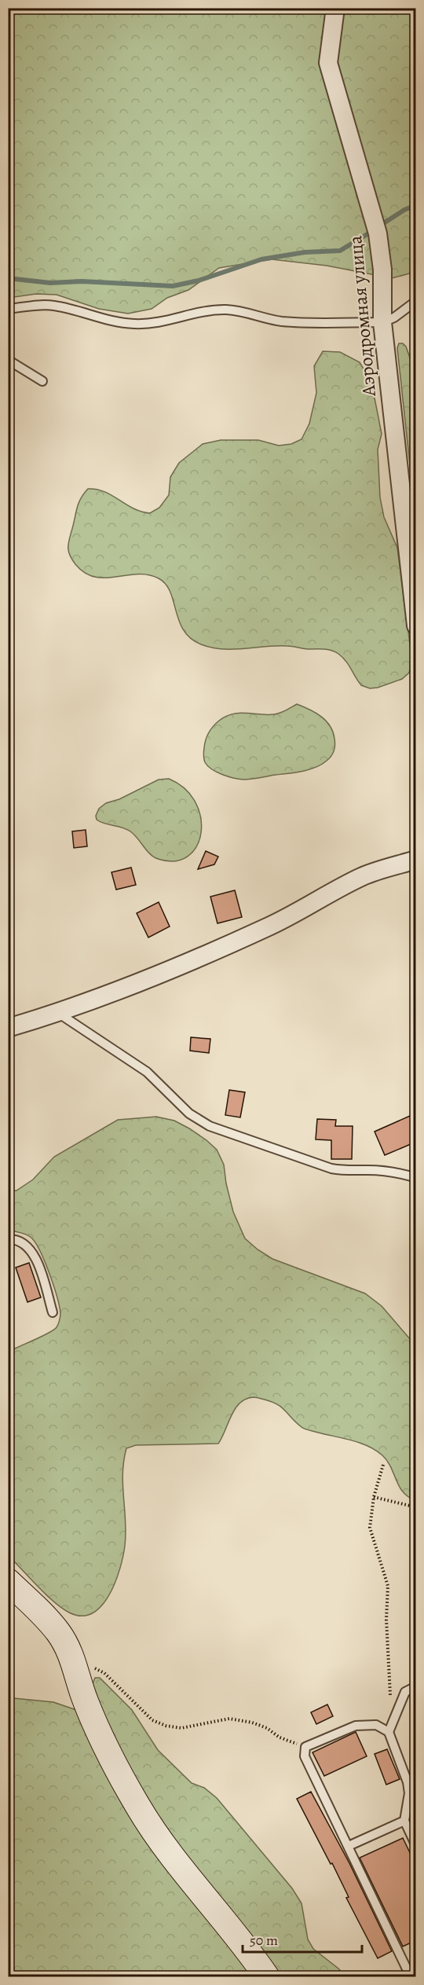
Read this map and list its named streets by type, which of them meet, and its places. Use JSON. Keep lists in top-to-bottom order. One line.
{"streets":{"street":["Аэродромная улица"]},"scale_bar":"50 m"}
